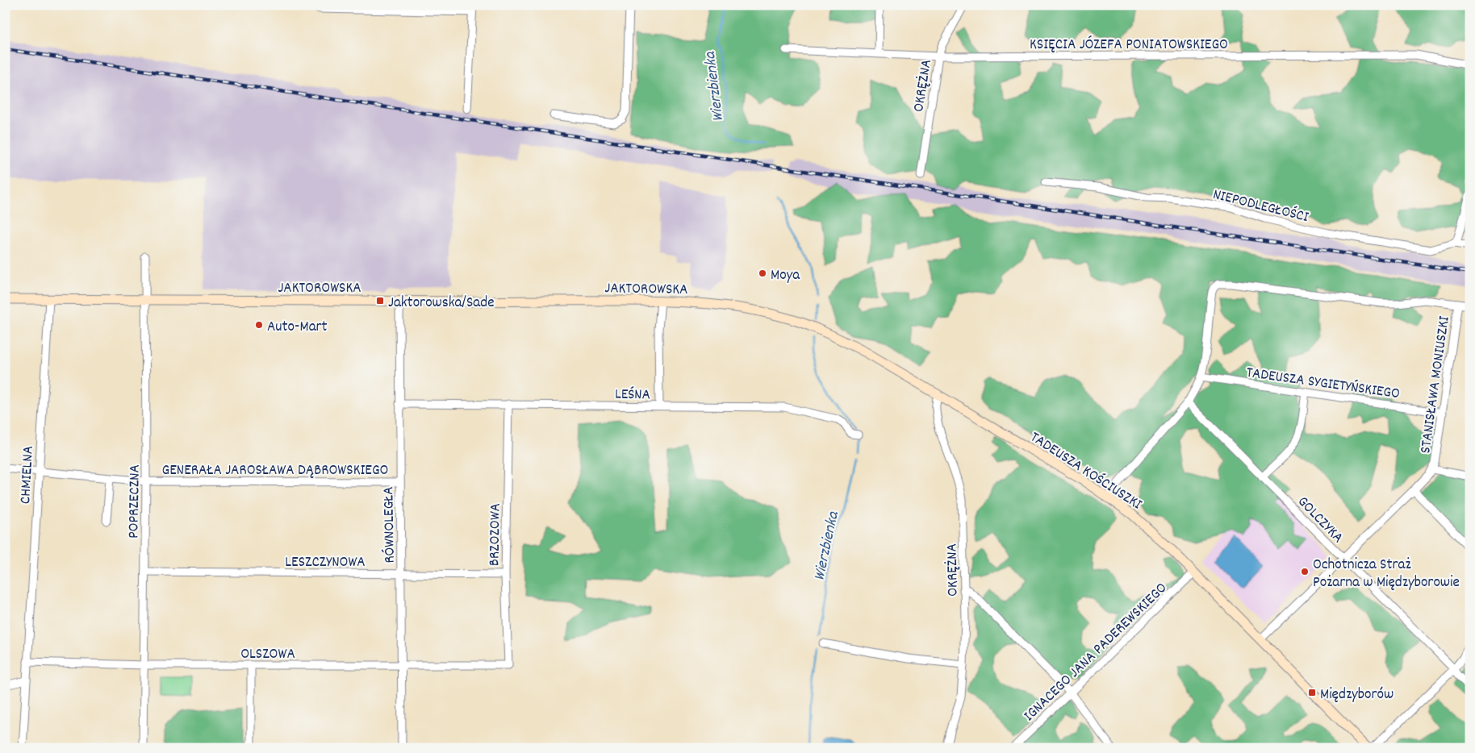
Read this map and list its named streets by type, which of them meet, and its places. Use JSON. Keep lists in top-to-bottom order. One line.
{"streets":{"main road":["JAKTOROWSKA","TADEUSZA KOŚCIUSZKI"],"street":["KSIĘCIA JÓZEFA PONIATOWSKIEGO","OKRĘŻNA","NIEPODLEGŁOŚCI","TADEUSZA SYGIETYŃSKIEGO","STANISŁAWA MONIUSZKI","LEŚNA","GENERAŁA JAROSŁAWA DĄBROWSKIEGO","CHMIELNA","POPRZECZNA","GOLCZYKA","RÓWNOLEGŁA","BRZOZOWA","LESZCZYNOWA","IGNACEGO JANA PADEREWSKIEGO","OLSZOWA"]},"crossings":[["KSIĘCIA JÓZEFA PONIATOWSKIEGO","OKRĘŻNA"],["OKRĘŻNA","TADEUSZA KOŚCIUSZKI"],["JAKTOROWSKA","TADEUSZA KOŚCIUSZKI"],["JAKTOROWSKA","CHMIELNA"],["JAKTOROWSKA","POPRZECZNA"],["JAKTOROWSKA","RÓWNOLEGŁA"],["TADEUSZA SYGIETYŃSKIEGO","STANISŁAWA MONIUSZKI"],["STANISŁAWA MONIUSZKI","TADEUSZA KOŚCIUSZKI"],["STANISŁAWA MONIUSZKI","GOLCZYKA"],["LEŚNA","RÓWNOLEGŁA"],["LEŚNA","BRZOZOWA"],["GENERAŁA JAROSŁAWA DĄBROWSKIEGO","CHMIELNA"],["GENERAŁA JAROSŁAWA DĄBROWSKIEGO","POPRZECZNA"],["GENERAŁA JAROSŁAWA DĄBROWSKIEGO","RÓWNOLEGŁA"],["TADEUSZA KOŚCIUSZKI","IGNACEGO JANA PADEREWSKIEGO"],["CHMIELNA","OLSZOWA"],["POPRZECZNA","LESZCZYNOWA"],["POPRZECZNA","OLSZOWA"],["RÓWNOLEGŁA","LESZCZYNOWA"],["RÓWNOLEGŁA","OLSZOWA"],["BRZOZOWA","LESZCZYNOWA"],["BRZOZOWA","OLSZOWA"]],"water":["Wierzbienka"],"places":{"other":["Moya","Auto-Mart","Ochotnicza Straż Pożarna w Międzyborowie"],"transit":["Jaktorowska/Sade","Międzyborów"]}}
